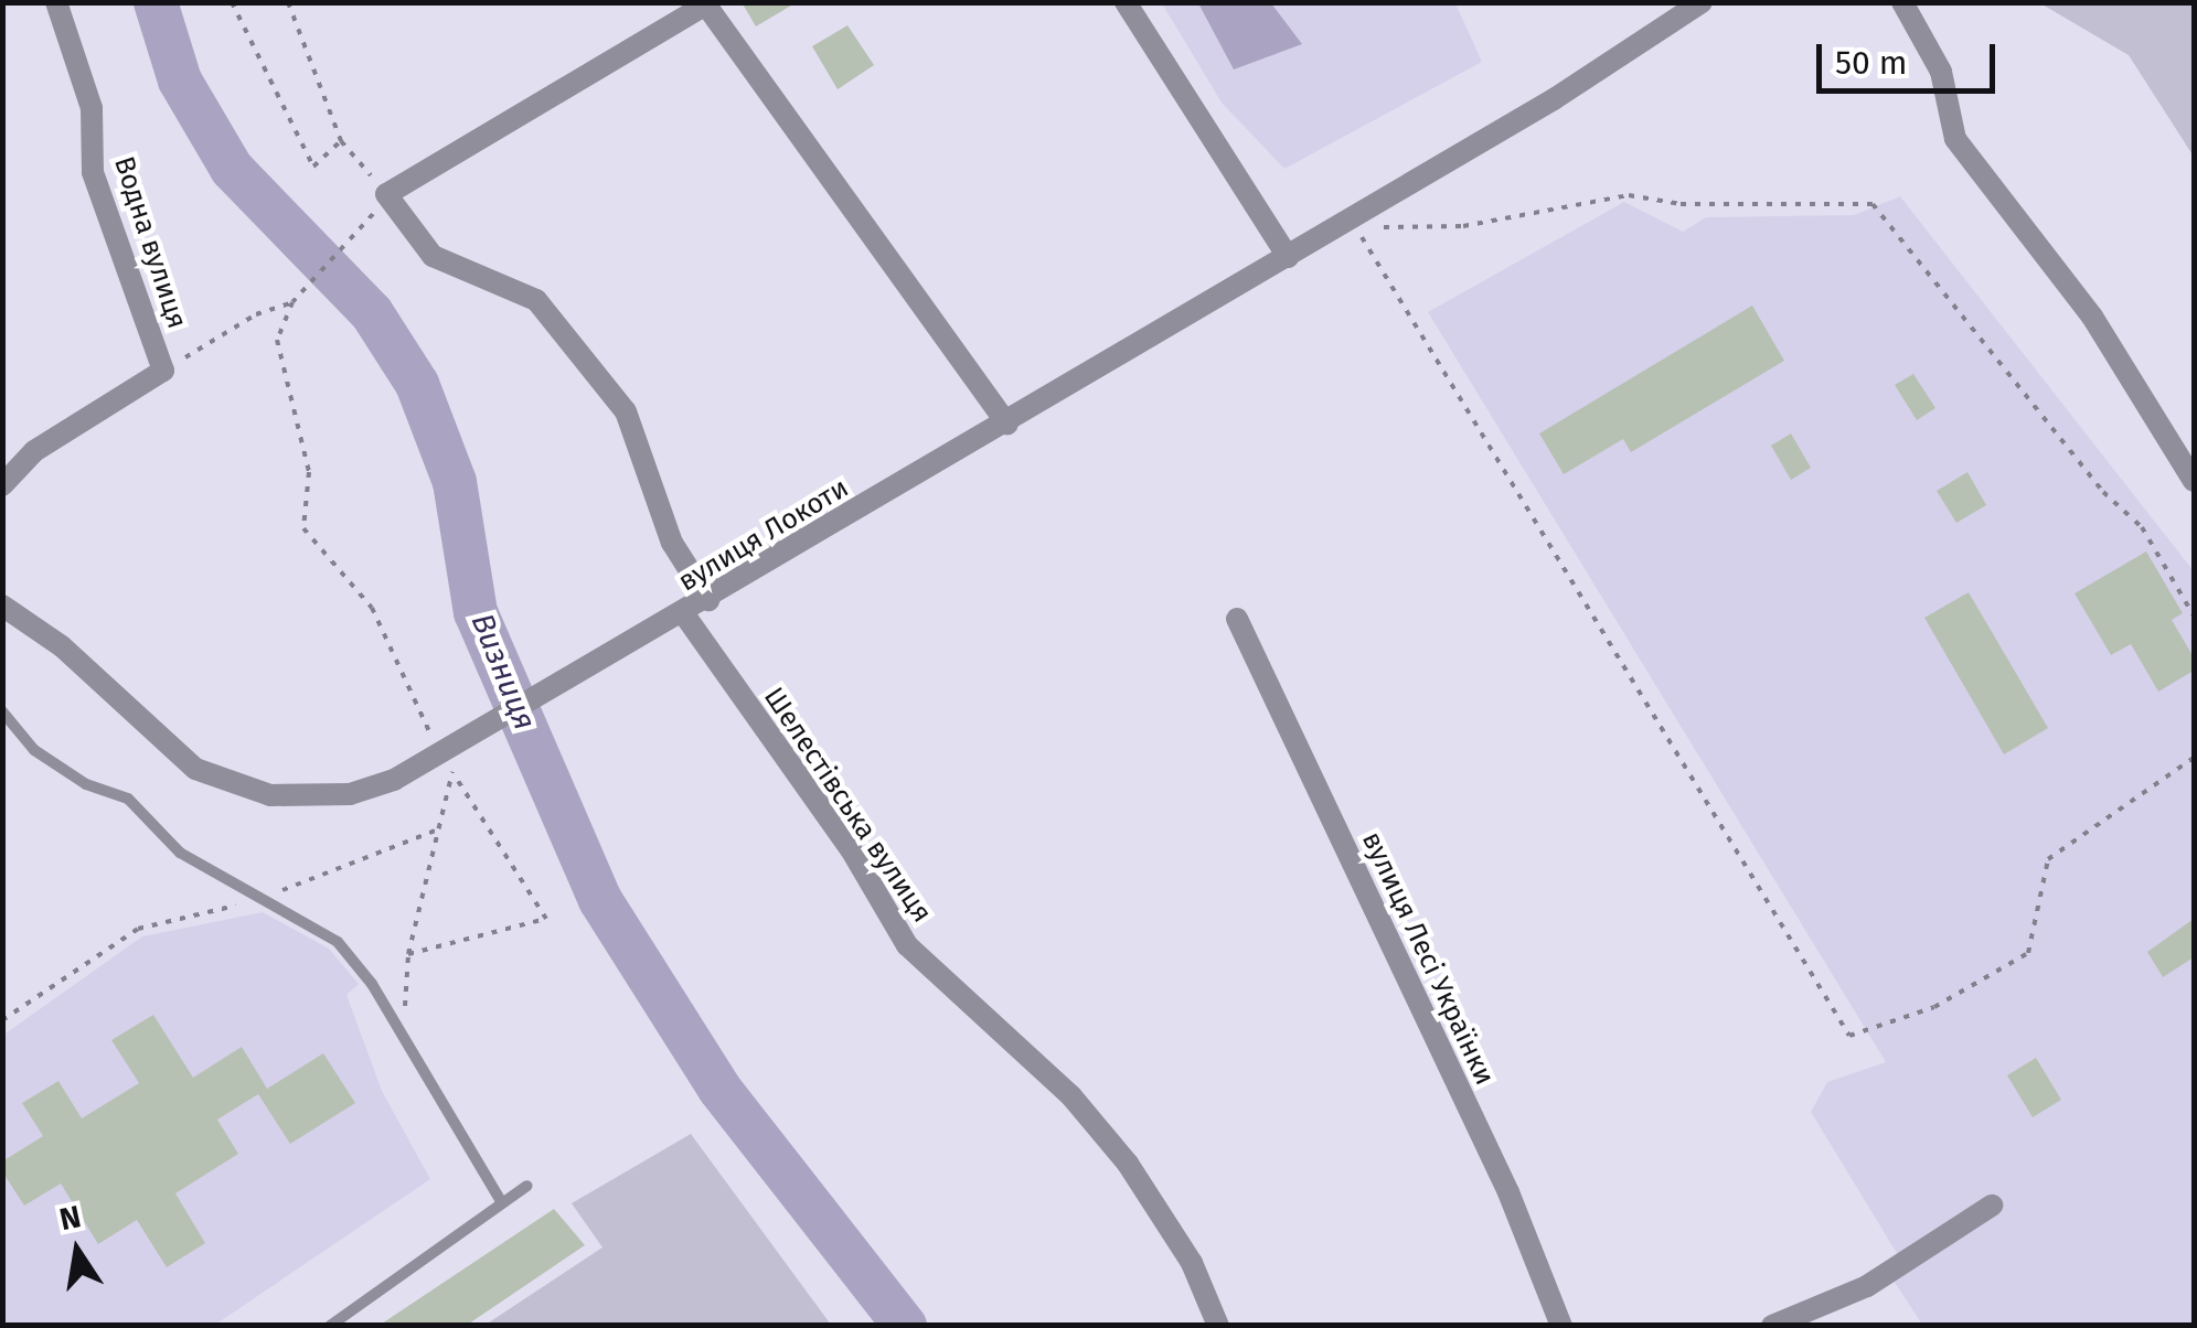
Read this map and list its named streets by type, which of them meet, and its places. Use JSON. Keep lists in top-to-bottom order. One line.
{"streets":{"street":["Водна вулиця","вулиця Локоти","Шелестівська вулиця","вулиця Лесі Українки"]},"crossings":[["вулиця Локоти","Шелестівська вулиця"]],"water":["Визниця"],"scale_bar":"50 m","north":"top"}
